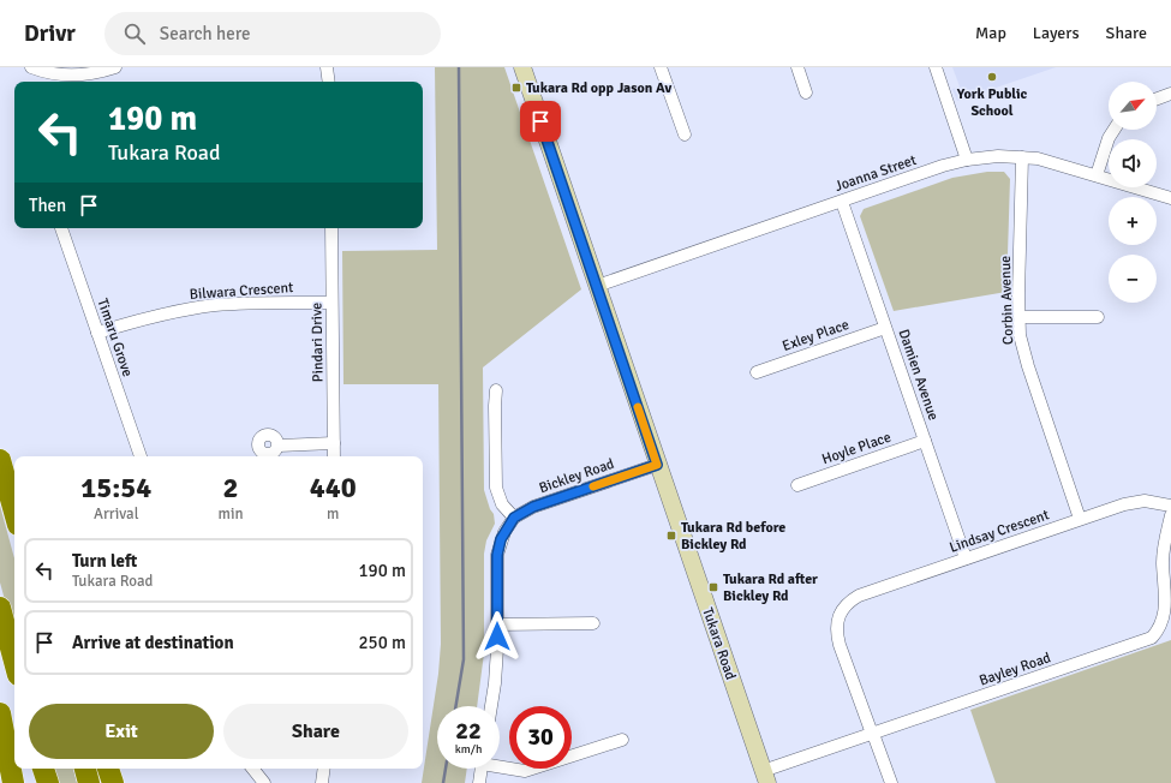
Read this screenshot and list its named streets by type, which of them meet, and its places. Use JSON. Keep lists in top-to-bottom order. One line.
{"streets":{"street":["Joanna Street","Bilwara Crescent","Corbin Avenue","Exley Place","Timaru Grove","Pindari Drive","Damien Avenue","Hoyle Place","Bickley Road","Lindsay Crescent","Tukara Road","Bayley Road"]},"crossings":[["Joanna Street","Corbin Avenue"],["Joanna Street","Damien Avenue"],["Joanna Street","Tukara Road"],["Bilwara Crescent","Timaru Grove"],["Bilwara Crescent","Pindari Drive"],["Corbin Avenue","Lindsay Crescent"],["Exley Place","Damien Avenue"],["Damien Avenue","Hoyle Place"],["Damien Avenue","Lindsay Crescent"],["Bickley Road","Tukara Road"],["Lindsay Crescent","Bayley Road"],["Tukara Road","Bayley Road"]],"places":{"other":["York Public School"],"transit":["Tukara Rd opp Jason Av","Tukara Rd before Bickley Rd","Tukara Rd after Bickley Rd"]},"north":"top right","page":{"header":"Drivr","search":"Search here","nav":["Map","Layers","Share"],"map_buttons":["+","−"],"turn":["190 m","Tukara Road"],"then":"Then","eta":["15:54","Arrival","2","min","440","m"],"list":[{"name":"Turn left","note":"Tukara Road","value":"190 m"},{"name":"Arrive at destination","value":"250 m"}],"buttons":["Exit","Share"],"speed":"22 km/h","limit":"30"}}
